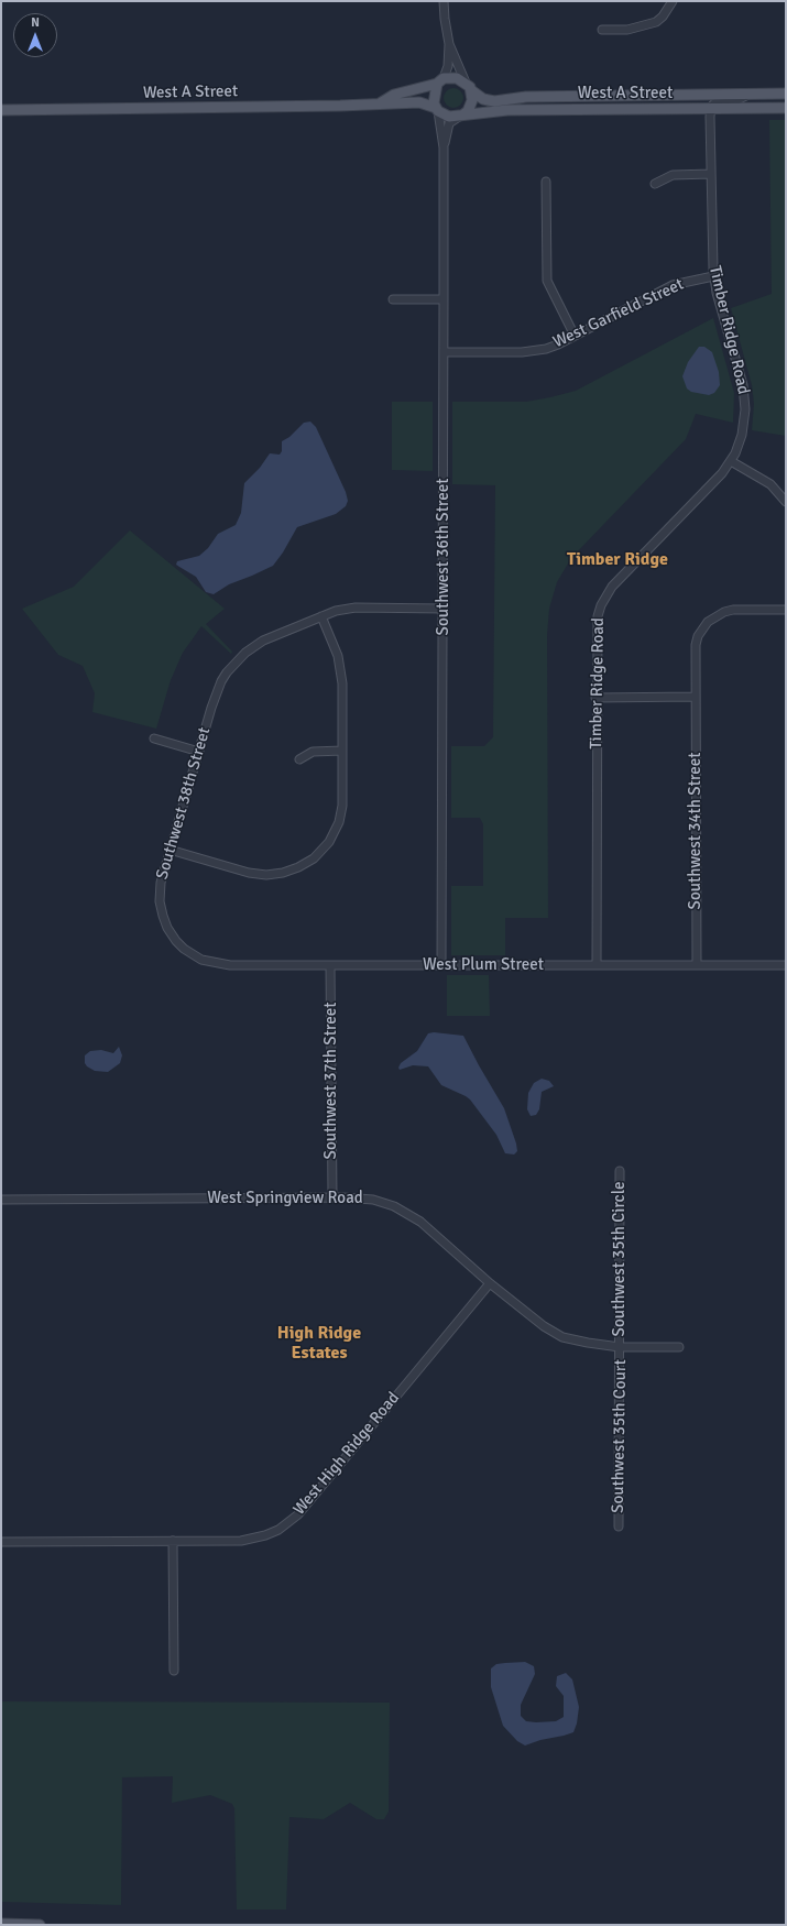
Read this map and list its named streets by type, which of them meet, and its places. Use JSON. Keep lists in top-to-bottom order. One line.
{"streets":{"main road":["West A Street"],"street":["West Garfield Street","Timber Ridge Road","Southwest 36th Street","Southwest 38th Street","Southwest 34th Street","West Plum Street","Southwest 37th Street","West Springview Road","Southwest 35th Circle","Southwest 35th Court","West High Ridge Road"]},"crossings":[["West A Street","Timber Ridge Road"],["West A Street","Southwest 36th Street"],["West Garfield Street","Timber Ridge Road"],["West Garfield Street","Southwest 36th Street"],["Timber Ridge Road","West Plum Street"],["Southwest 36th Street","Southwest 38th Street"],["Southwest 36th Street","West Plum Street"],["Southwest 38th Street","West Plum Street"],["Southwest 34th Street","West Plum Street"],["West Plum Street","Southwest 37th Street"],["Southwest 37th Street","West Springview Road"],["West Springview Road","Southwest 35th Circle"],["West Springview Road","Southwest 35th Court"],["West Springview Road","West High Ridge Road"],["Southwest 35th Circle","Southwest 35th Court"]],"districts":["Timber Ridge","High Ridge Estates"],"north":"top"}
